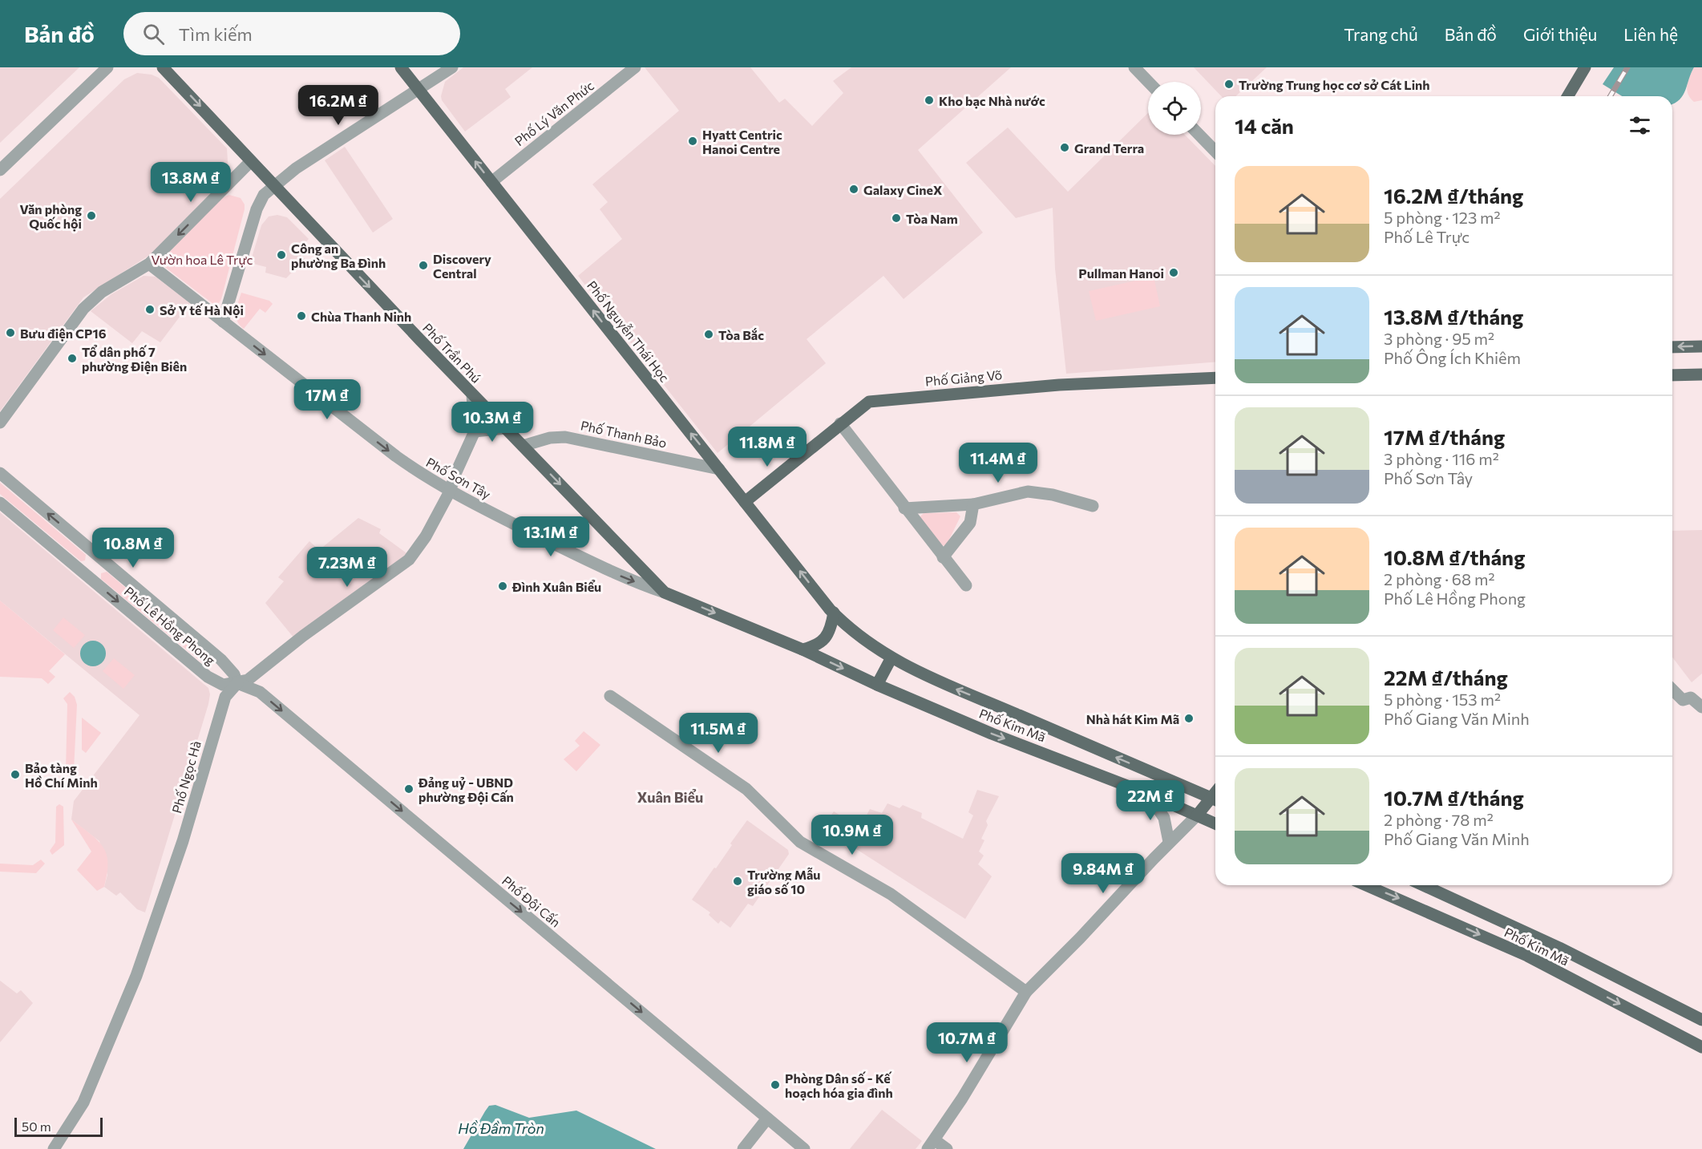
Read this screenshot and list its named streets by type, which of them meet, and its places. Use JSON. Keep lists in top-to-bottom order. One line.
{"streets":{"main road":["Phố Nguyễn Thái Học","Phố Trần Phú","Phố Giảng Võ","Phố Sơn Tây","Phố Kim Mã"],"street":["Phố Lý Văn Phức","Phố Thanh Bảo","Phố Lê Hồng Phong","Phố Ngọc Hà","Phố Đội Cấn"]},"crossings":[["Phố Lý Văn Phức","Phố Nguyễn Thái Học"],["Phố Nguyễn Thái Học","Phố Giảng Võ"],["Phố Nguyễn Thái Học","Phố Thanh Bảo"],["Phố Nguyễn Thái Học","Phố Kim Mã"],["Phố Trần Phú","Phố Thanh Bảo"],["Phố Trần Phú","Phố Sơn Tây"],["Phố Sơn Tây","Phố Kim Mã"],["Phố Sơn Tây","Phố Ngọc Hà"],["Phố Lê Hồng Phong","Phố Ngọc Hà"],["Phố Lê Hồng Phong","Phố Đội Cấn"],["Phố Ngọc Hà","Phố Đội Cấn"]],"one_way":["Phố Nguyễn Thái Học","Phố Trần Phú","Phố Sơn Tây","Phố Đội Cấn"],"districts":["Xuân Biểu"],"water":["Hồ Đầm Tròn"],"parks":["Vườn hoa Lê Trực"],"places":["Trường Trung học cơ sở Cát Linh","Kho bạc Nhà nước","Hyatt Centric Hanoi Centre","Grand Terra","Galaxy CineX","Văn phòng Quốc hội","Tòa Nam","Công an phường Ba Đình","Discovery Central","Pullman Hanoi","Sở Y tế Hà Nội","Chùa Thanh Ninh","Bưu điện CP16","Tòa Bắc","Tổ dân phố 7 phường Điện Biên","Đình Xuân Biểu","Nhà hát Kim Mã","Bảo tàng Hồ Chí Minh","Đảng uỷ - UBND phường Đội Cấn","Trường Mẫu giáo số 10","Phòng Dân số - Kế hoạch hóa gia đình"],"scale_bar":"50 m","page":{"header":"Bản đồ","search":"Tìm kiếm","nav":["Trang chủ","Bản đồ","Giới thiệu","Liên hệ"],"price":["16.2M ₫","13.8M ₫","17M ₫","10.3M ₫","11.8M ₫","11.4M ₫","13.1M ₫","10.8M ₫","7.23M ₫","11.5M ₫","22M ₫","10.9M ₫","9.84M ₫","10.7M ₫"],"heading":"14 căn","list":[{"name":"16.2M ₫/tháng","note":"5 phòng · 123 m² · Phố Lê Trực"},{"name":"13.8M ₫/tháng","note":"3 phòng · 95 m² · Phố Ông Ích Khiêm"},{"name":"17M ₫/tháng","note":"3 phòng · 116 m² · Phố Sơn Tây"},{"name":"10.8M ₫/tháng","note":"2 phòng · 68 m² · Phố Lê Hồng Phong"},{"name":"22M ₫/tháng","note":"5 phòng · 153 m² · Phố Giang Văn Minh"},{"name":"10.7M ₫/tháng","note":"2 phòng · 78 m² · Phố Giang Văn Minh"}],"scale":"50 m"}}
